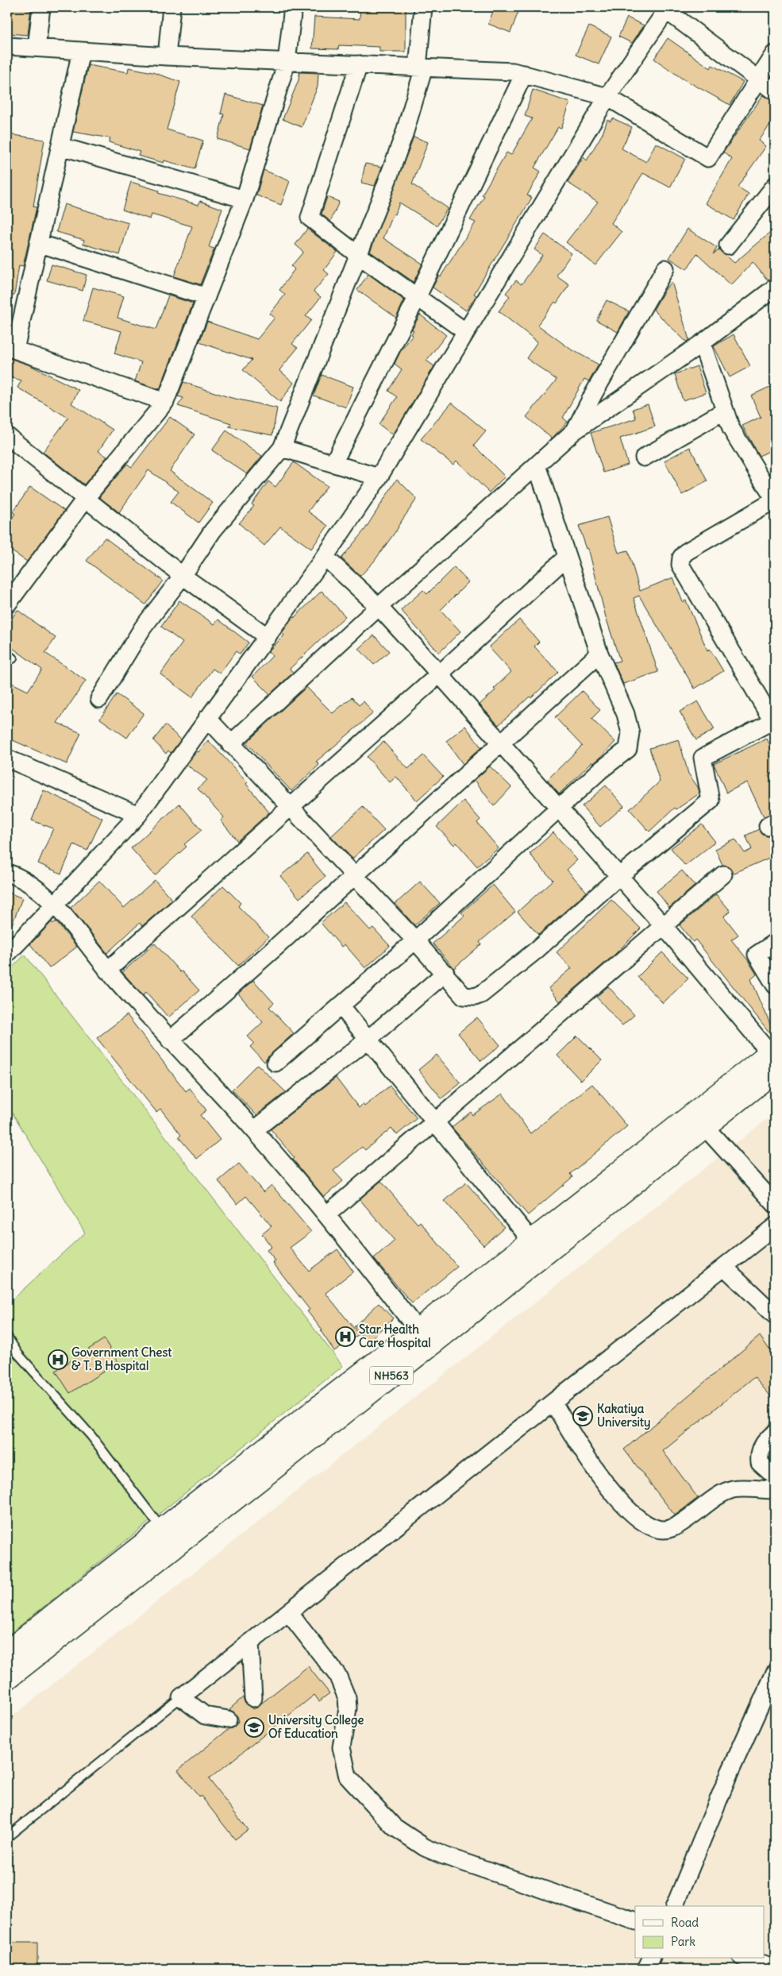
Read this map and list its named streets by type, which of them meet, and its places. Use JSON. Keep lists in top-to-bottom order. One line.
{"streets":{"highway":["NH563"]},"places":{"hospital":["Star Health Care Hospital","Government Chest & T. B Hospital"],"school or university":["Kakatiya University","University College Of Education"]},"legend":["Road","Park"]}
